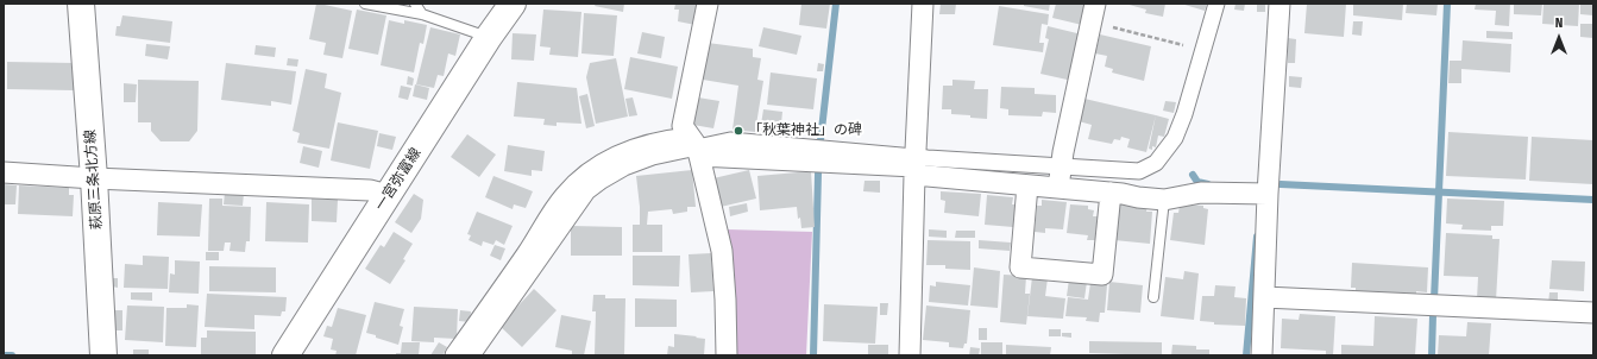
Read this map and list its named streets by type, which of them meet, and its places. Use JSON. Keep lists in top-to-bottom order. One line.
{"streets":{"main road":["萩原三条北方線","一宮弥富線"]},"places":["「秋葉神社」の碑"],"north":"top"}
